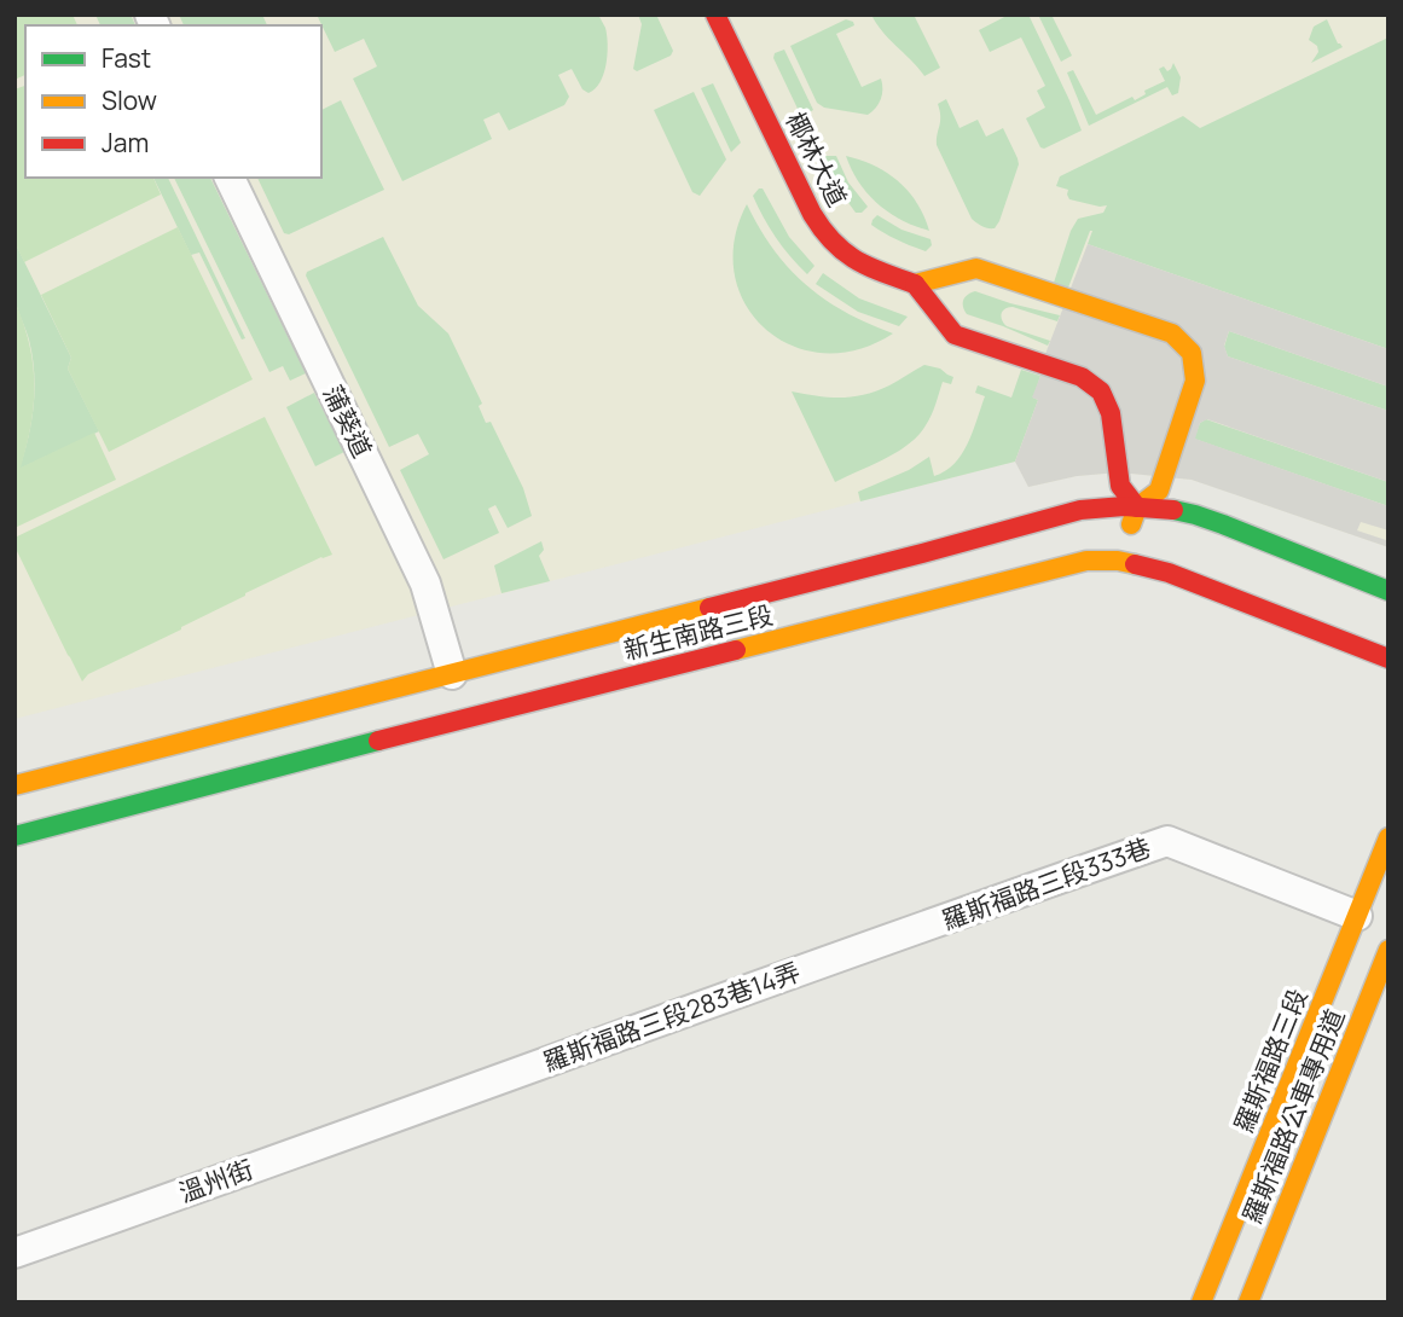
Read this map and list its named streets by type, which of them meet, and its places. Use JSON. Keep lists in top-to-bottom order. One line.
{"streets":{"main road":["椰林大道","新生南路三段","羅斯福路三段","羅斯福路公車專用道"],"street":["蒲葵道","羅斯福路三段333巷","羅斯福路三段283巷14弄","溫州街"]},"crossings":[["蒲葵道","新生南路三段"],["羅斯福路三段333巷","羅斯福路三段283巷14弄"],["羅斯福路三段333巷","羅斯福路三段"],["羅斯福路三段333巷","羅斯福路公車專用道"],["羅斯福路三段283巷14弄","溫州街"],["羅斯福路三段","羅斯福路公車專用道"]],"legend":["Fast","Slow","Jam"]}
